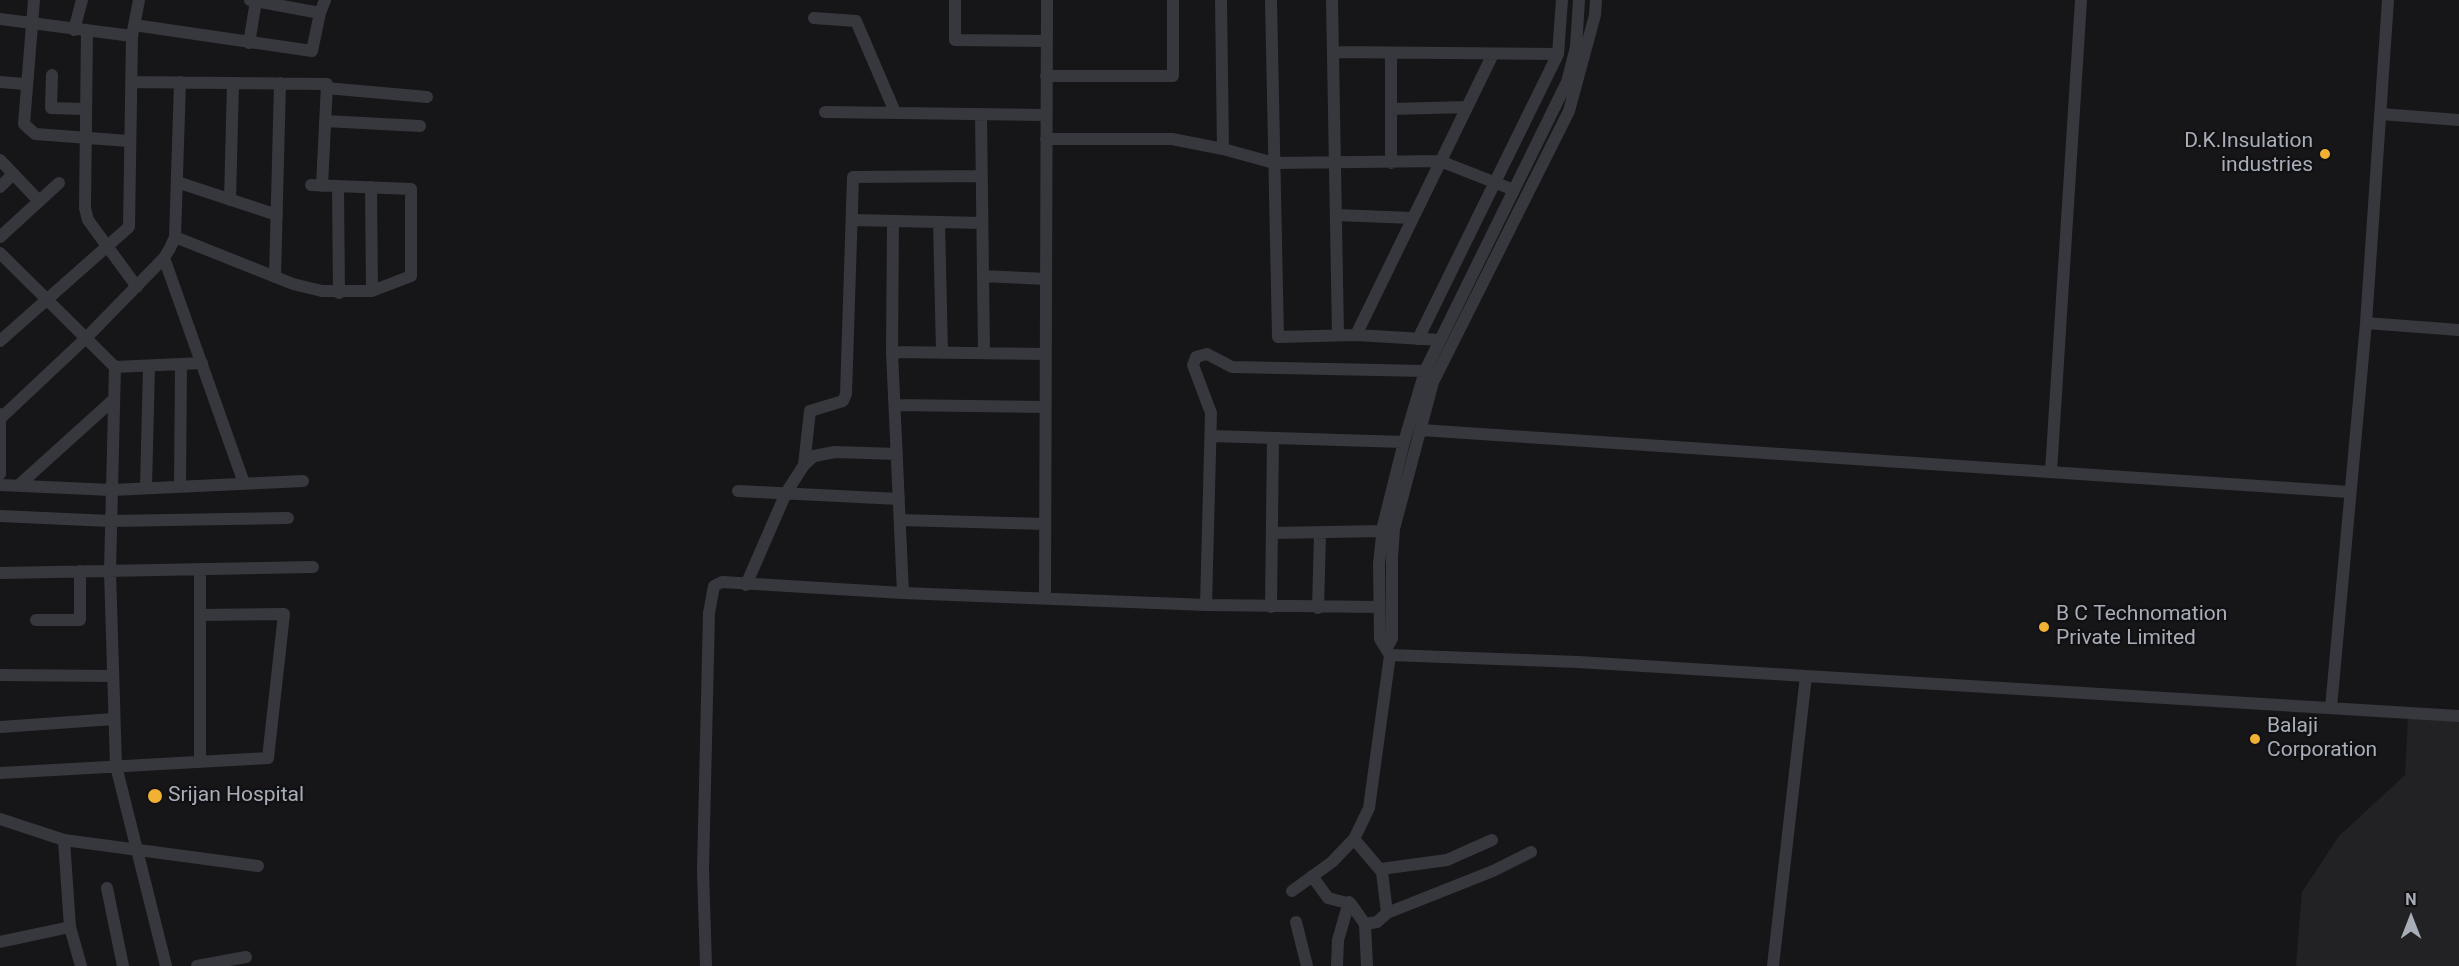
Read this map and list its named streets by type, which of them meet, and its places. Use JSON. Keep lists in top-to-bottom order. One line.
{"places":["D.K.Insulation industries","B C Technomation Private Limited","Balaji Corporation","Srijan Hospital"],"north":"top"}
